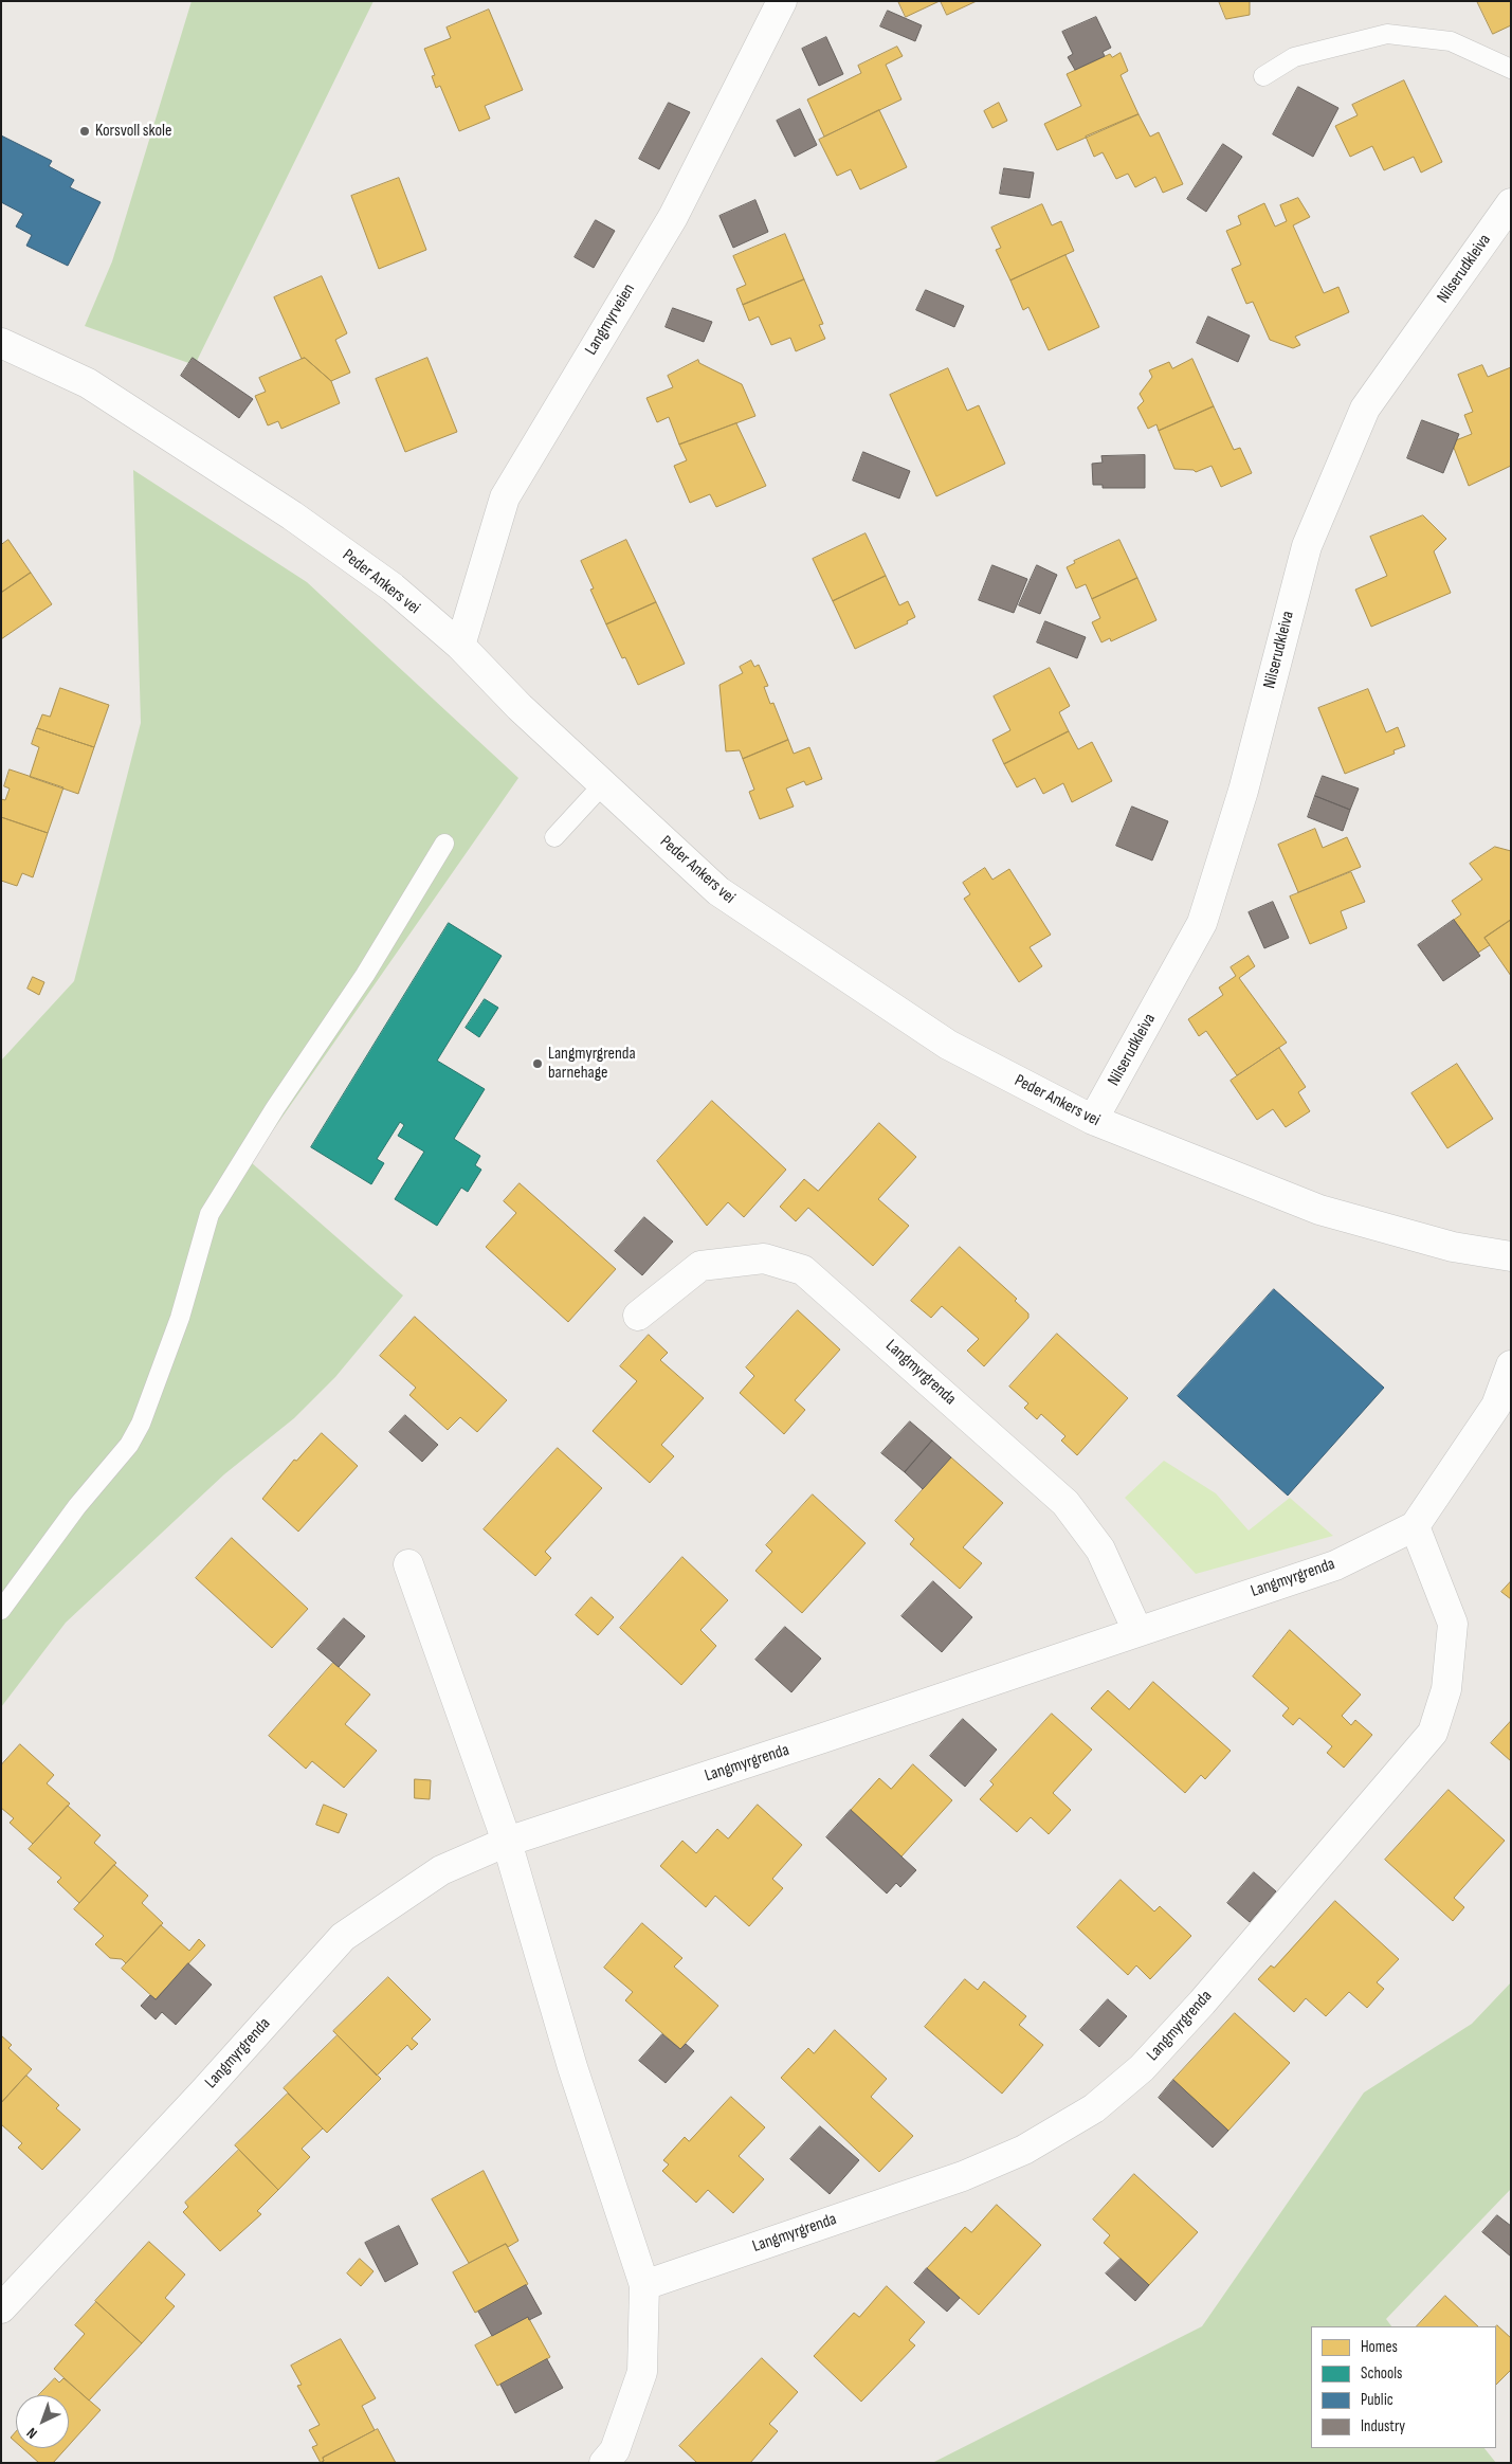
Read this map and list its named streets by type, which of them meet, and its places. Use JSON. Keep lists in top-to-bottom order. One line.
{"streets":{"street":["Nilserudkleiva","Langmyrveien","Peder Ankers vei","Langmyrgrenda"]},"crossings":[["Nilserudkleiva","Peder Ankers vei"],["Langmyrveien","Peder Ankers vei"]],"places":["Korsvoll skole","Langmyrgrenda barnehage"],"legend":["Homes","Schools","Public","Industry"],"north":"bottom left"}
